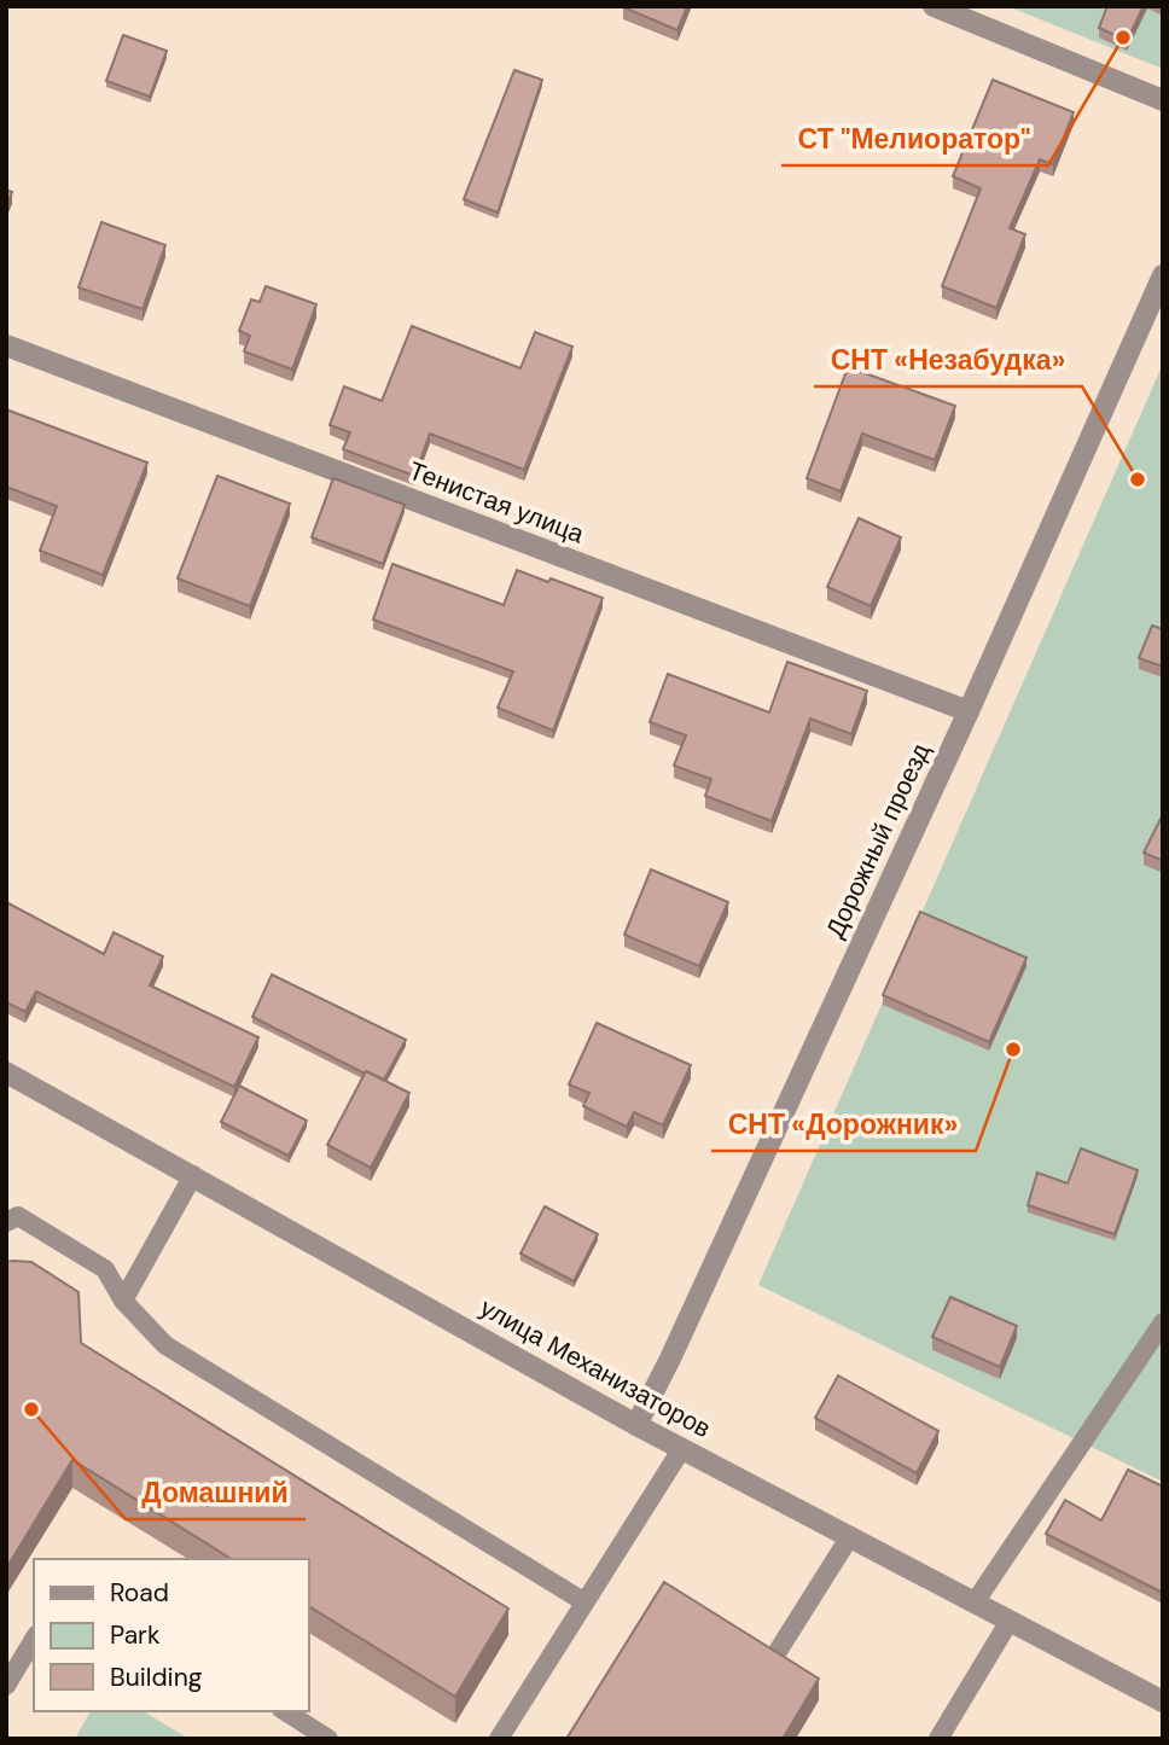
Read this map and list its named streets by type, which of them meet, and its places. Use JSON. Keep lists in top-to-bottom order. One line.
{"streets":{"street":["Тенистая улица","Дорожный проезд","улица Механизаторов"]},"crossings":[["Тенистая улица","Дорожный проезд"],["Дорожный проезд","улица Механизаторов"]],"places":["СТ \"Мелиоратор\"","СНТ «Незабудка»","СНТ «Дорожник»","Домашний"],"legend":["Road","Park","Building"]}
